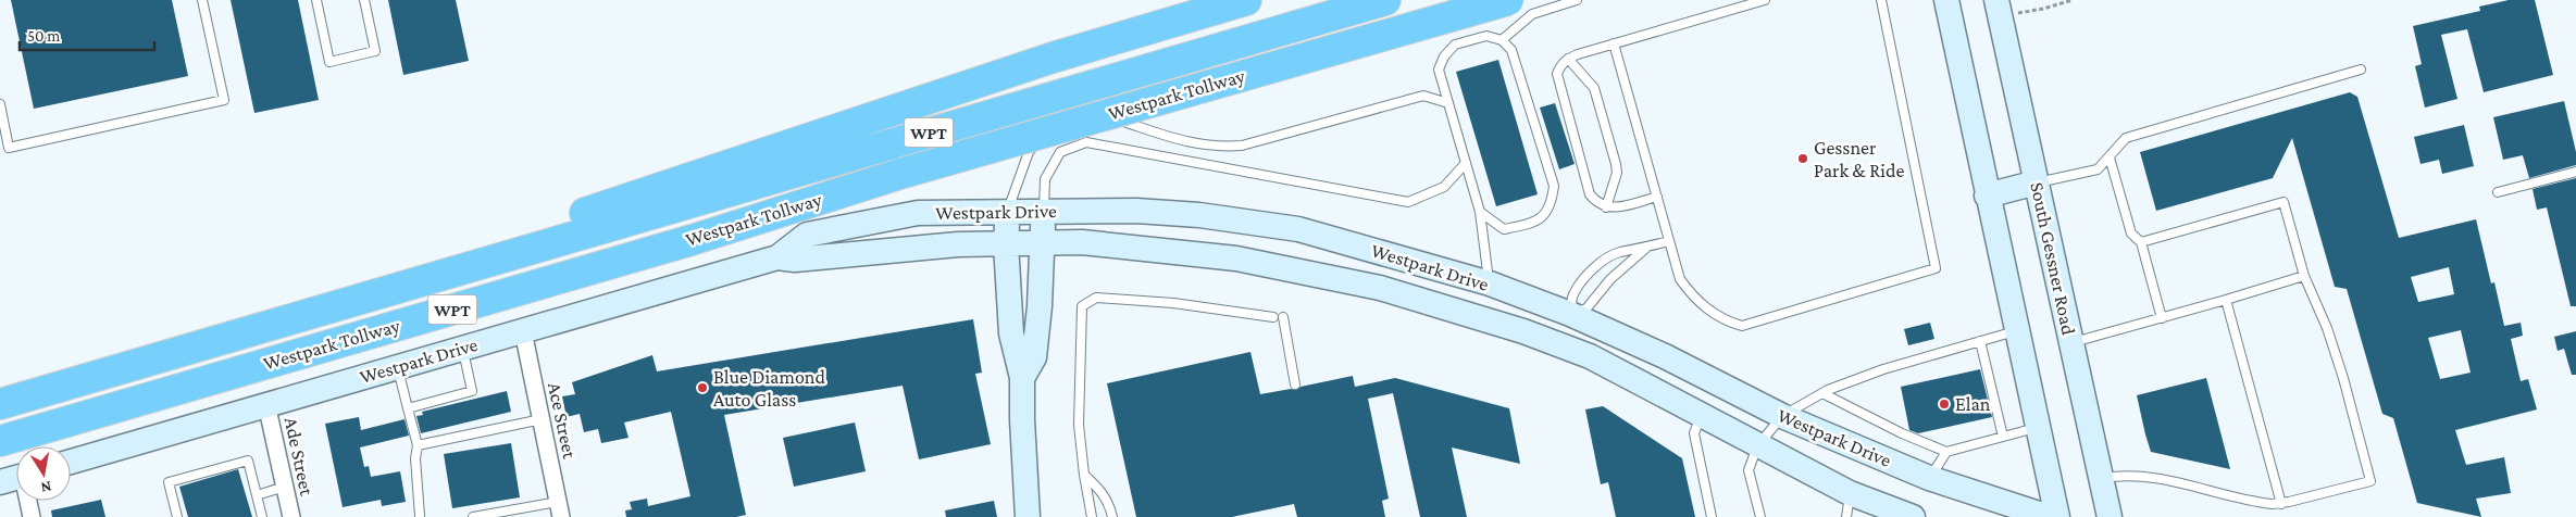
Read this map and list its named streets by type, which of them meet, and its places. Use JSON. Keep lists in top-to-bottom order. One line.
{"streets":{"highway":["Westpark Tollway","WPT"],"main road":["Westpark Drive","South Gessner Road"],"street":["Ace Street","Ade Street"]},"crossings":[["Westpark Drive","Ace Street"],["Westpark Drive","Ade Street"]],"places":["Gessner Park & Ride","Blue Diamond Auto Glass","Elan"],"scale_bar":"50 m","north":"bottom"}
